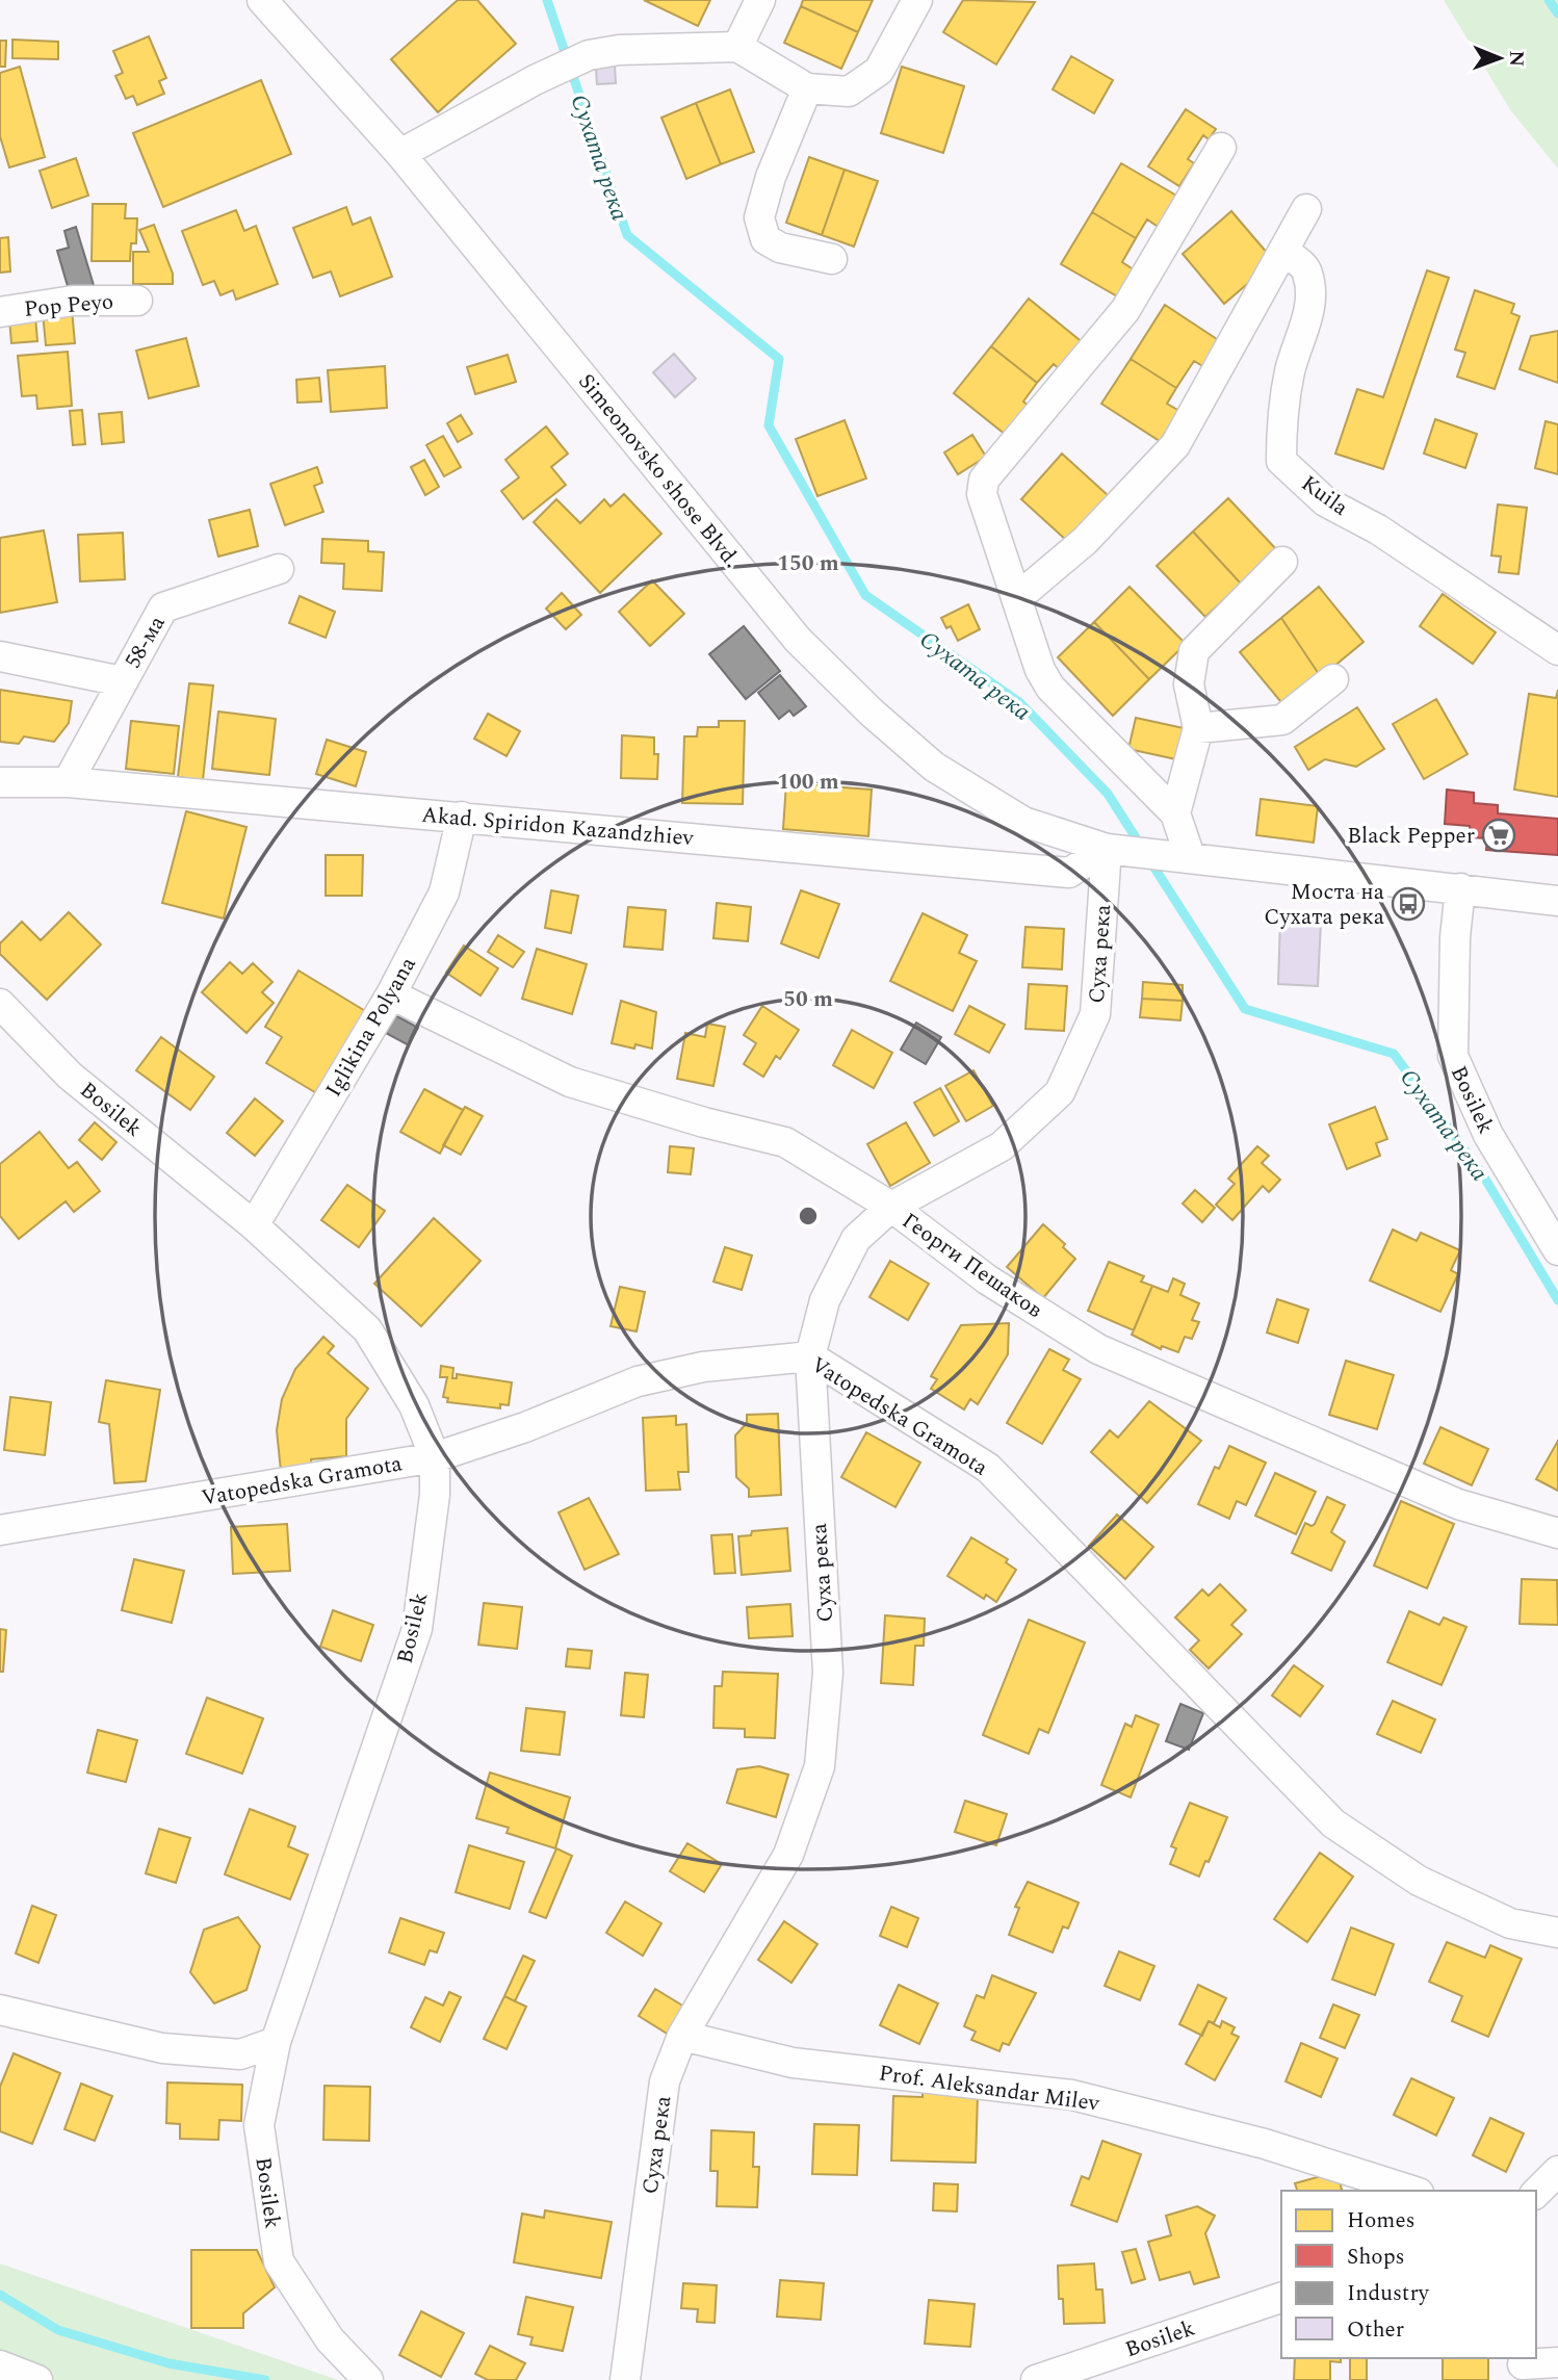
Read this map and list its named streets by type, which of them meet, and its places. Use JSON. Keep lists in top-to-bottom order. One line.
{"streets":{"street":["Pop Peyo","Simeonovsko shose Blvd.","Kuila","58-ма","Akad. Spiridon Kazandzhiev","Суха река","Iglikina Polyana","Bosilek","Георги Пешаков","Vatopedska Gramota","Prof. Aleksandar Milev"]},"crossings":[["Simeonovsko shose Blvd.","Akad. Spiridon Kazandzhiev"],["Simeonovsko shose Blvd.","Суха река"],["Simeonovsko shose Blvd.","Bosilek"],["58-ма","Akad. Spiridon Kazandzhiev"],["Akad. Spiridon Kazandzhiev","Суха река"],["Akad. Spiridon Kazandzhiev","Iglikina Polyana"],["Суха река","Георги Пешаков"],["Суха река","Vatopedska Gramota"],["Суха река","Prof. Aleksandar Milev"],["Iglikina Polyana","Bosilek"],["Iglikina Polyana","Георги Пешаков"],["Bosilek","Vatopedska Gramota"]],"water":["Сухата река"],"places":{"supermarket":["Black Pepper"],"bus stop":["Моста на Сухата река"]},"legend":["Homes","Shops","Industry","Other"],"north":"right","rings":["150 m","100 m","50 m"]}
